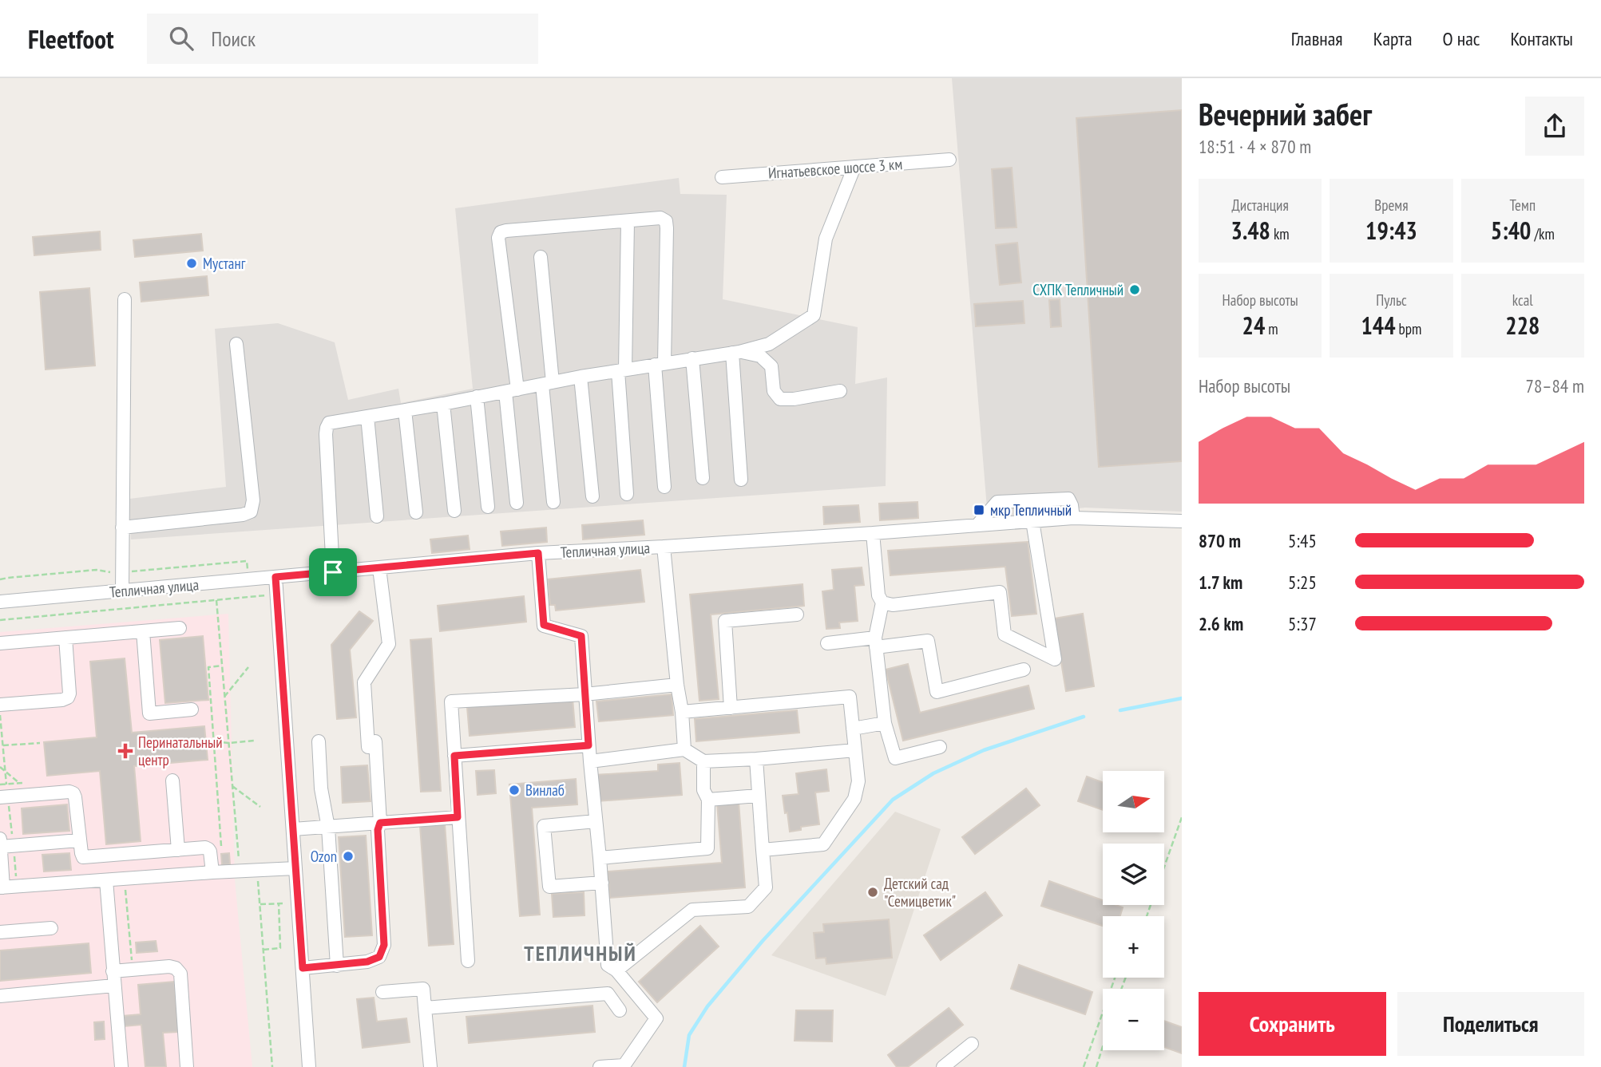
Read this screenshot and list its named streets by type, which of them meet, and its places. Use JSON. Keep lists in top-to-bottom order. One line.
{"streets":{"street":["Игнатьевское шоссе 3 км","Тепличная улица"]},"districts":["ТЕПЛИЧНЫЙ"],"places":{"other":["Мустанг","СХПК Тепличный","Винлаб","Ozon","Детский сад \"Семицветик\""],"transit":["мкр Тепличный"],"health":["Перинатальный центр"]},"north":"right","page":{"header":"Fleetfoot","search":"Поиск","nav":["Главная","Карта","О нас","Контакты"],"heading":["Вечерний забег","18:51 · 4 × 870 m"],"stats":[["Дистанция","3.48 km"],["Время","19:43"],["Темп","5:40 /km"],["Набор высоты","24 m"],["Пульс","144 bpm"],["kcal","228"]],"chart":["Набор высоты","78–84 m"],"list":[{"name":"870 m","note":"5:45"},{"name":"1.7 km","note":"5:25"},{"name":"2.6 km","note":"5:37"}],"map_buttons":["+","−"],"buttons":["Сохранить","Поделиться"]}}
